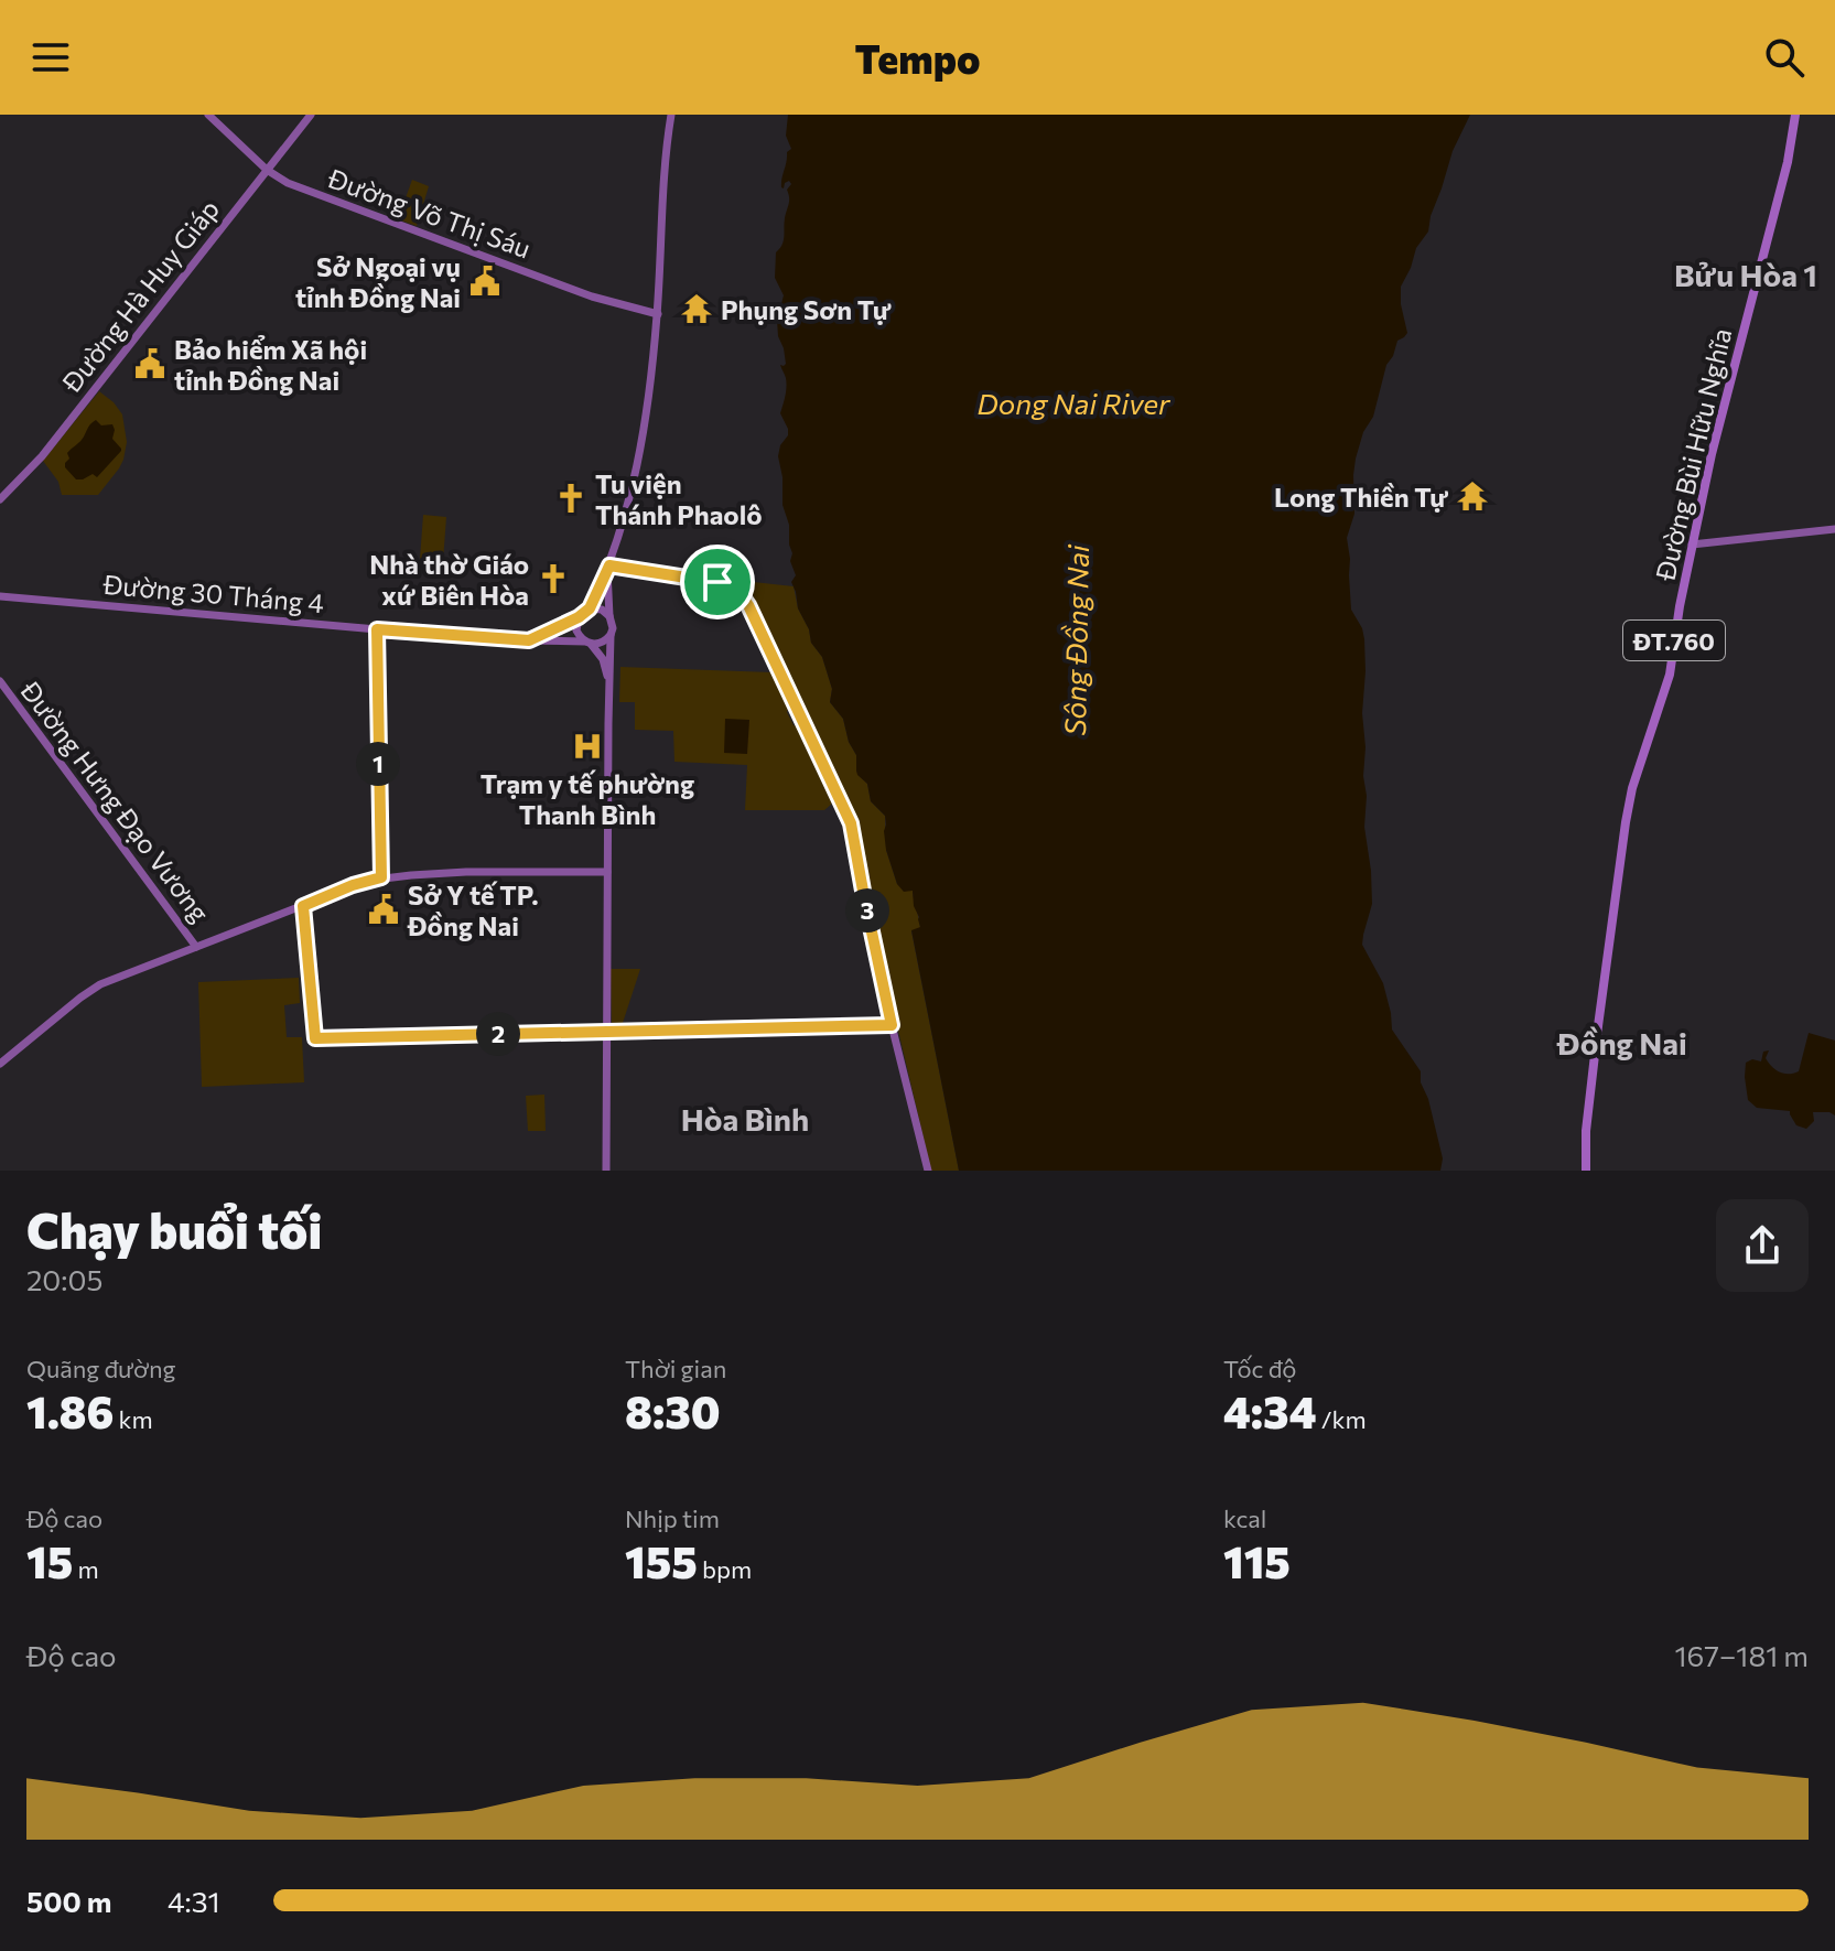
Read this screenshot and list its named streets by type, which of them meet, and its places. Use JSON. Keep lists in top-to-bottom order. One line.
{"streets":{"main road":["Đường Võ Thị Sáu","Đường Hà Huy Giáp","Đường Bùi Hữu Nghĩa","Đường 30 Tháng 4","ĐT.760","Đường Hưng Đạo Vương"]},"crossings":[["Đường Võ Thị Sáu","Đường Hà Huy Giáp"]],"districts":["Bửu Hòa 1","Đồng Nai","Hòa Bình"],"water":["Dong Nai River","Sông Đồng Nai"],"places":{"public building":["Sở Ngoại vụ tỉnh Đồng Nai","Bảo hiểm Xã hội tỉnh Đồng Nai","Sở Y tế TP. Đồng Nai"],"temple":["Phụng Sơn Tự","Long Thiền Tự"],"church":["Tu viện Thánh Phaolô","Nhà thờ Giáo xứ Biên Hòa"],"hospital":["Trạm y tế phường Thanh Bình"]},"page":{"header":"Tempo","pins":["1","3","2"],"heading":["Chạy buổi tối","20:05"],"stats":[["Quãng đường","1.86 km"],["Thời gian","8:30"],["Tốc độ","4:34 /km"],["Độ cao","15 m"],["Nhịp tim","155 bpm"],["kcal","115"]],"chart":["Độ cao","167–181 m"],"list":[{"name":"500 m","note":"4:31"}]}}
